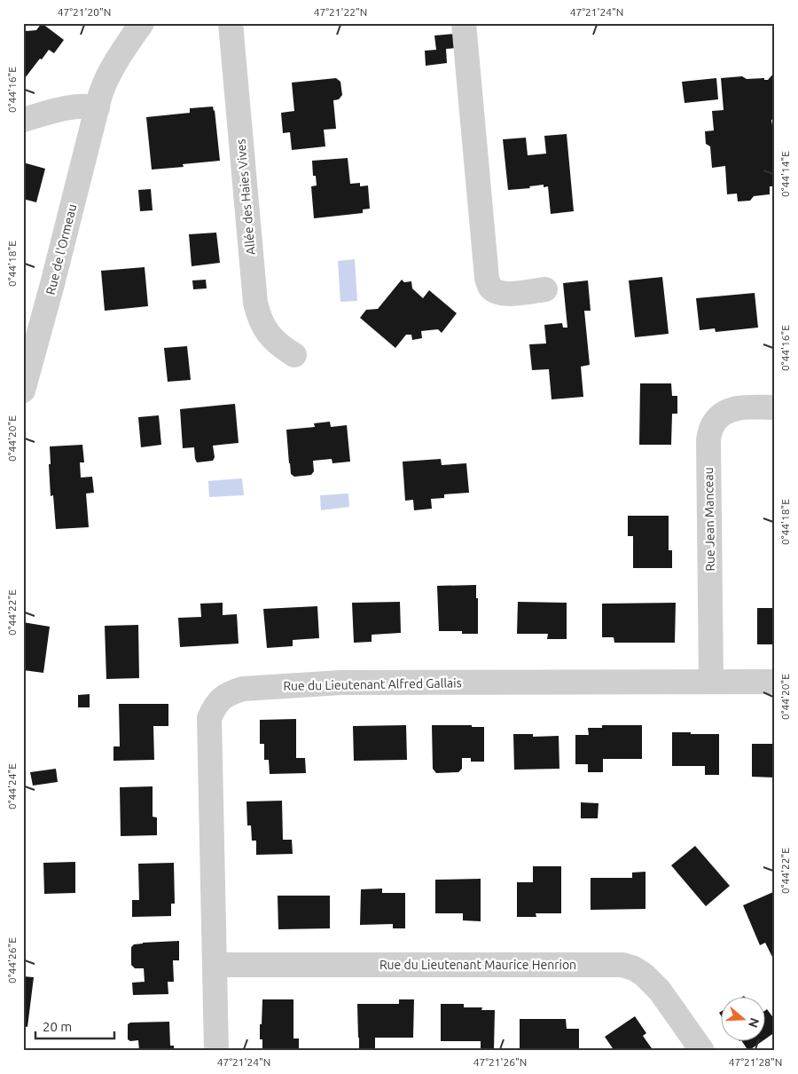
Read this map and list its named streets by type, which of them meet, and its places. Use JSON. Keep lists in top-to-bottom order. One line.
{"streets":{"street":["Allée des Haies Vives","Rue de l'Ormeau","Rue Jean Manceau","Rue du Lieutenant Alfred Gallais","Rue du Lieutenant Maurice Henrion"]},"crossings":[["Rue Jean Manceau","Rue du Lieutenant Alfred Gallais"],["Rue du Lieutenant Alfred Gallais","Rue du Lieutenant Maurice Henrion"]],"scale_bar":"20 m","north":"right","coordinates":["47°21'20\"N","47°21'22\"N","47°21'24\"N","0°44'16\"E","0°44'14\"E","0°44'18\"E","0°44'20\"E","0°44'22\"E","0°44'24\"E","0°44'26\"E","47°21'26\"N","47°21'28\"N"]}
